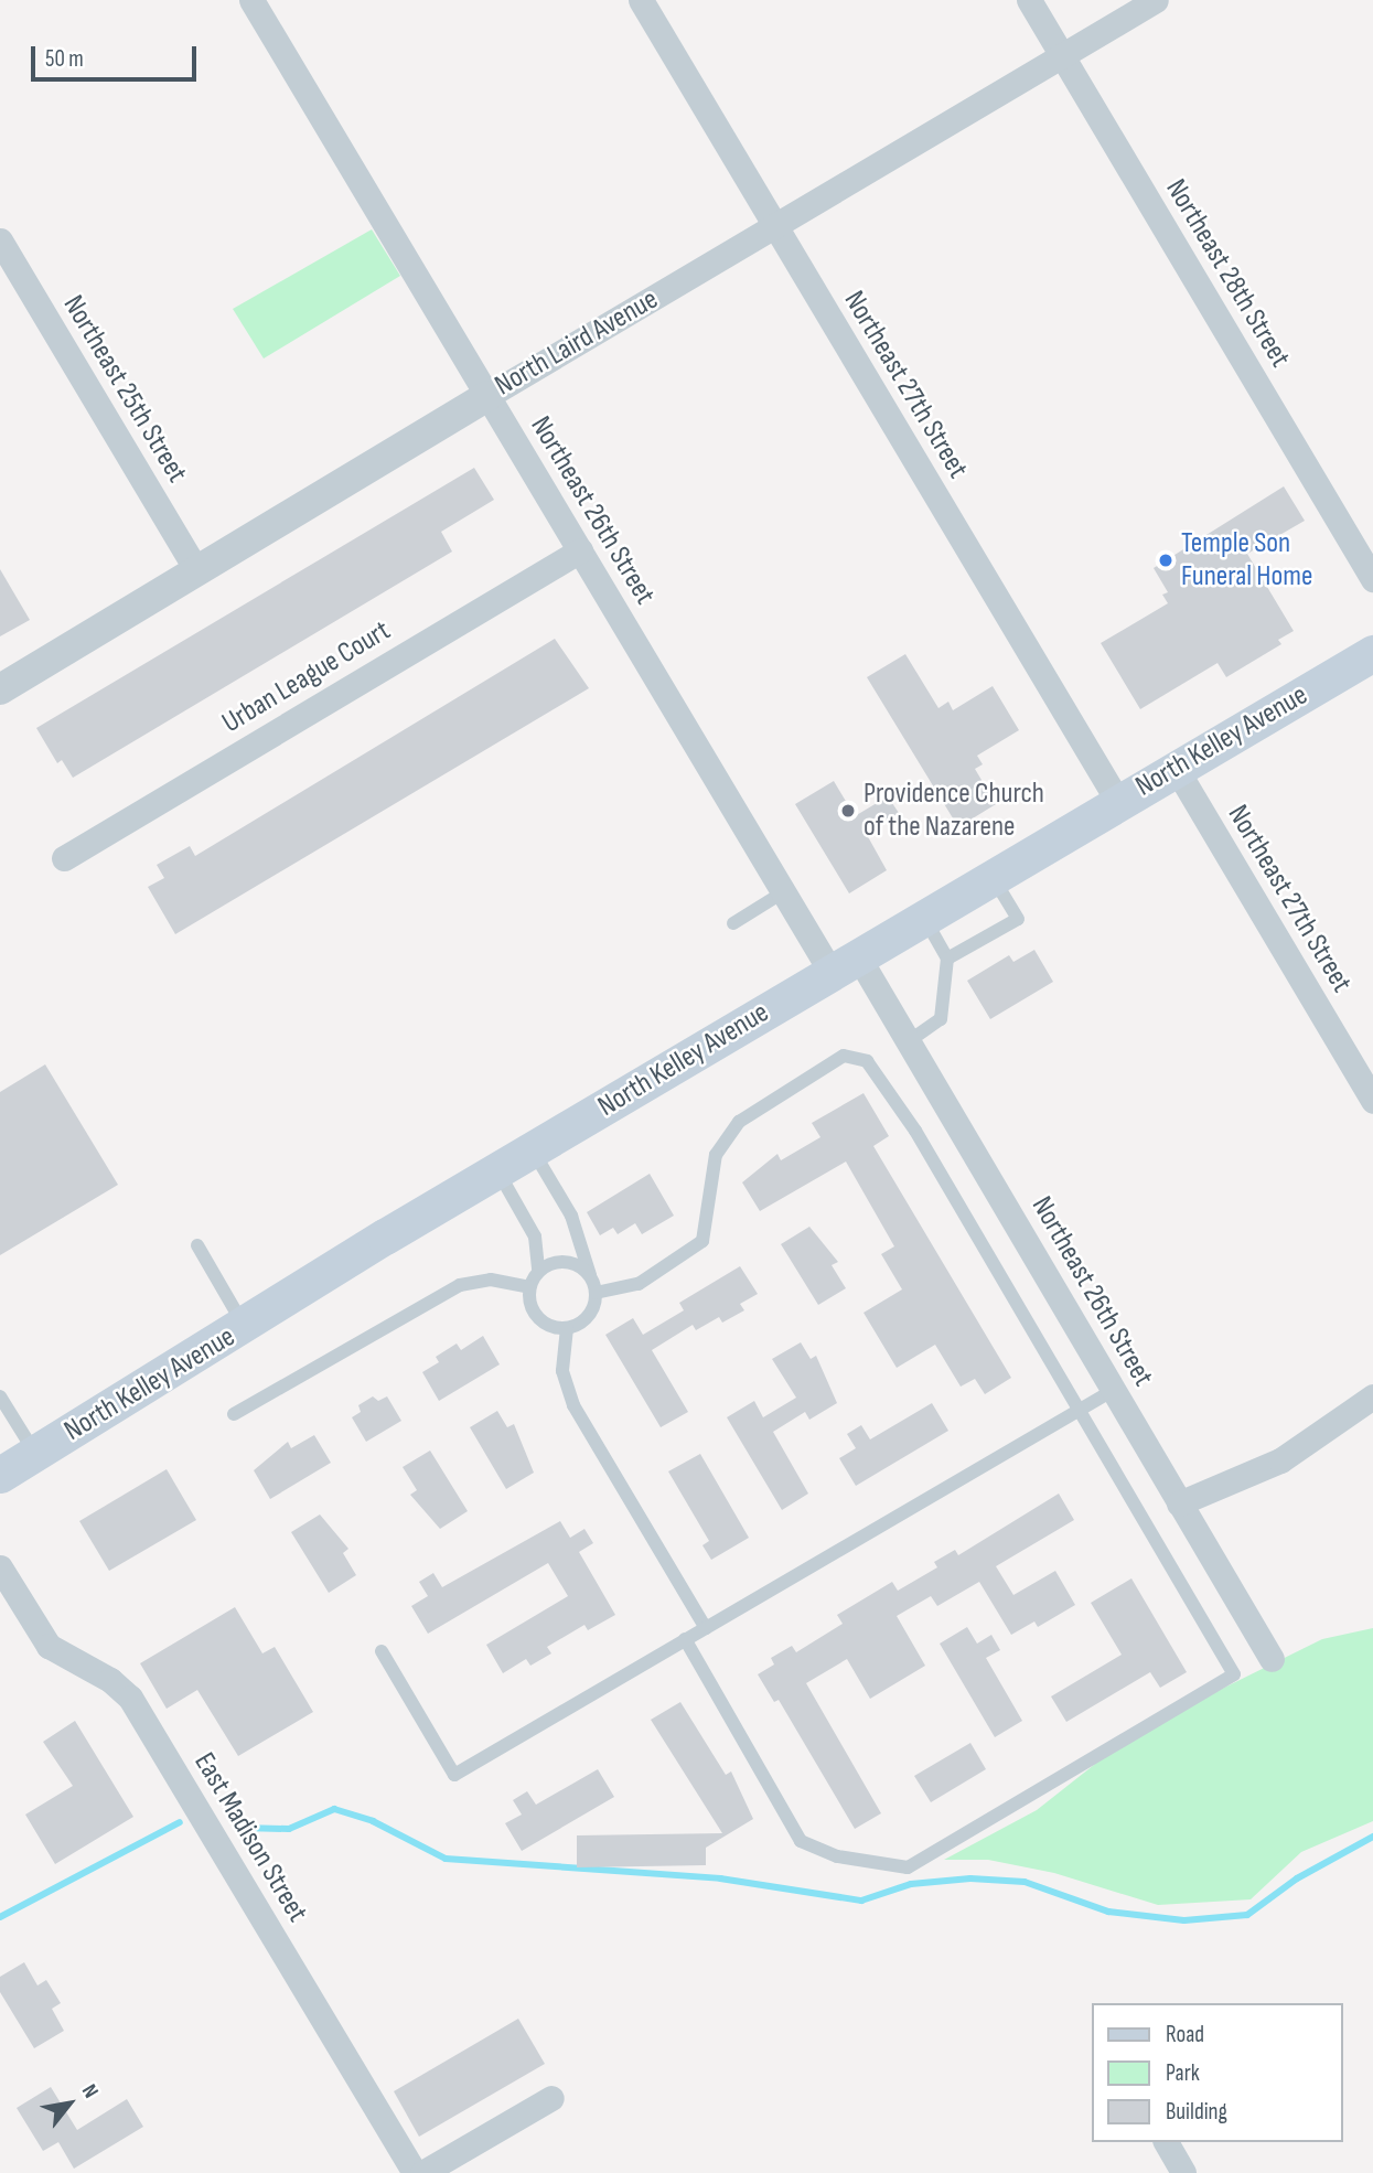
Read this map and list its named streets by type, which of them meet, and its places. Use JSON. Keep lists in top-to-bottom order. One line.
{"streets":{"main road":["North Kelley Avenue"],"street":["Northeast 28th Street","North Laird Avenue","Northeast 27th Street","Northeast 25th Street","Northeast 26th Street","Urban League Court","East Madison Street"]},"crossings":[["Northeast 28th Street","North Laird Avenue"],["North Laird Avenue","Northeast 27th Street"],["North Laird Avenue","Northeast 25th Street"],["North Laird Avenue","Northeast 26th Street"],["Northeast 27th Street","North Kelley Avenue"],["Northeast 26th Street","Urban League Court"],["Northeast 26th Street","North Kelley Avenue"]],"places":["Temple Son Funeral Home","Providence Church of the Nazarene"],"legend":["Road","Park","Building"],"scale_bar":"50 m","north":"top right"}
